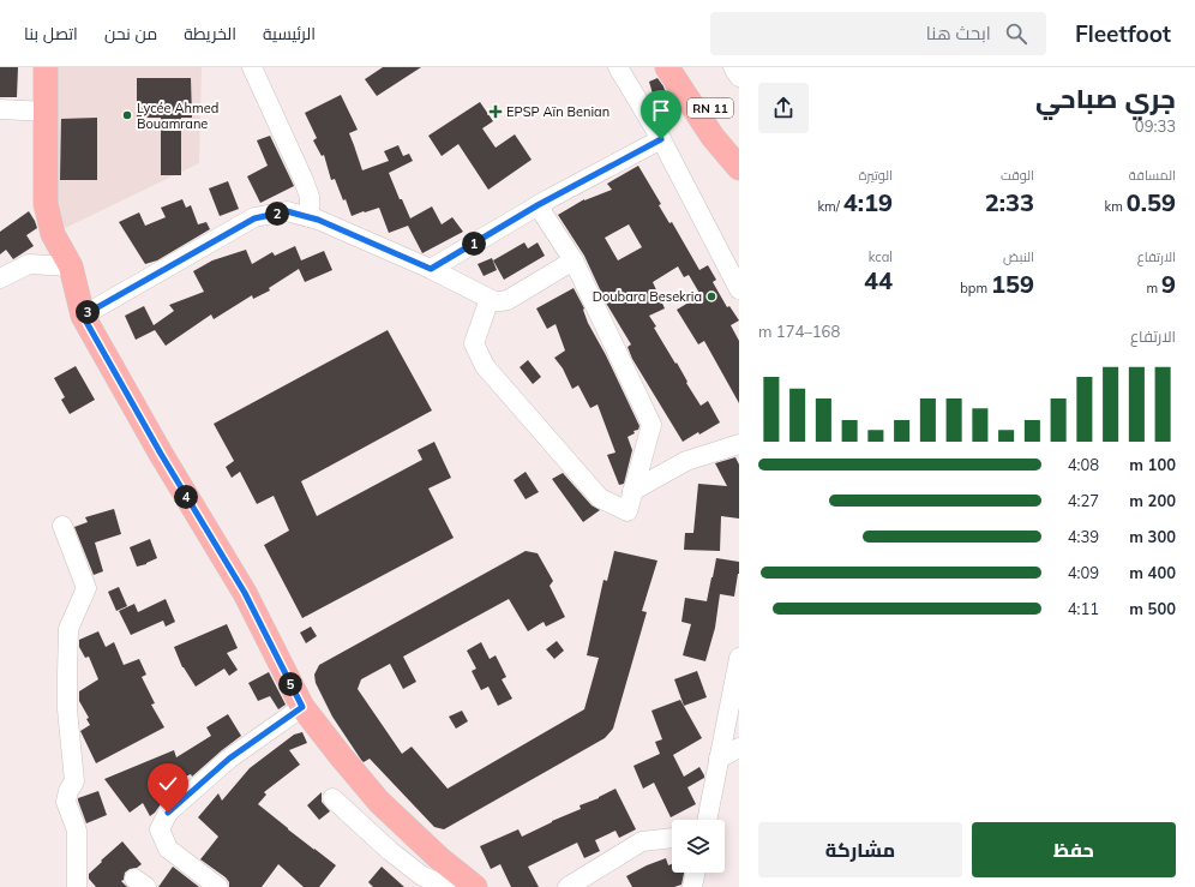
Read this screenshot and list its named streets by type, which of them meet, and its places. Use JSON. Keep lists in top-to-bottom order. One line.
{"streets":{"main road":["RN 11"]},"places":{"health":["EPSP Aïn Benian"],"other":["Lycée Ahmed Bouamrane","Doubara Besekria"]},"page":{"header":"Fleetfoot","search":"ابحث هنا","nav":["الرئيسية","الخريطة","من نحن","اتصل بنا"],"heading":["جري صباحي","09:33"],"stats":[["المسافة","0.59 km"],["الوقت","2:33"],["الوتيرة","4:19 /km"],["الارتفاع","9 m"],["النبض","159 bpm"],["kcal","44"]],"pins":["2","1","3","4","5"],"chart":["الارتفاع","168–174 m"],"list":[{"name":"100 m","note":"4:08"},{"name":"200 m","note":"4:27"},{"name":"300 m","note":"4:39"},{"name":"400 m","note":"4:09"},{"name":"500 m","note":"4:11"}],"buttons":["حفظ","مشاركة"]}}
